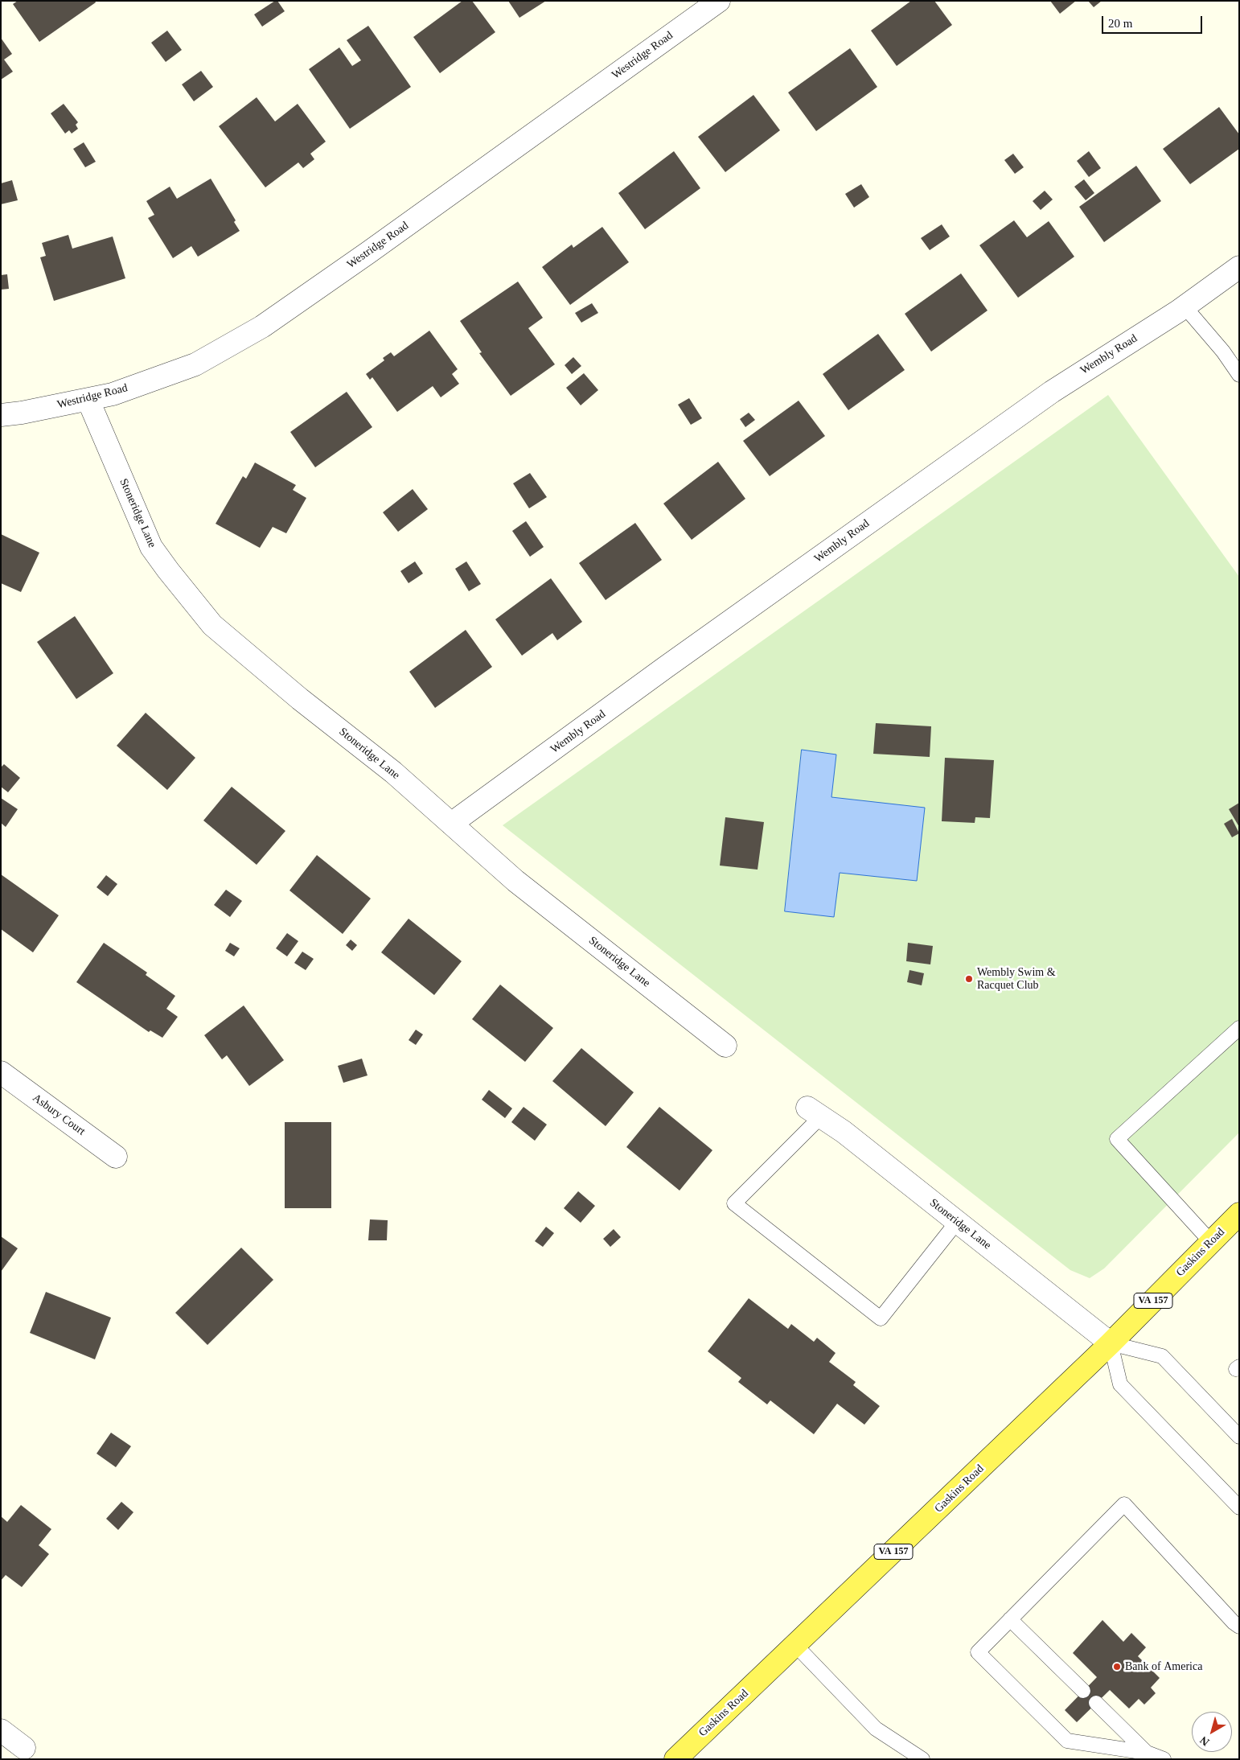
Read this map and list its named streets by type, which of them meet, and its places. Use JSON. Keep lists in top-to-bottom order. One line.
{"streets":{"main road":["Gaskins Road","VA 157"],"street":["Westridge Road","Wembly Road","Stoneridge Lane","Asbury Court"]},"crossings":[["Westridge Road","Stoneridge Lane"],["Wembly Road","Stoneridge Lane"],["Stoneridge Lane","Gaskins Road"]],"places":["Wembly Swim & Racquet Club","Bank of America"],"scale_bar":"20 m","north":"bottom left"}
